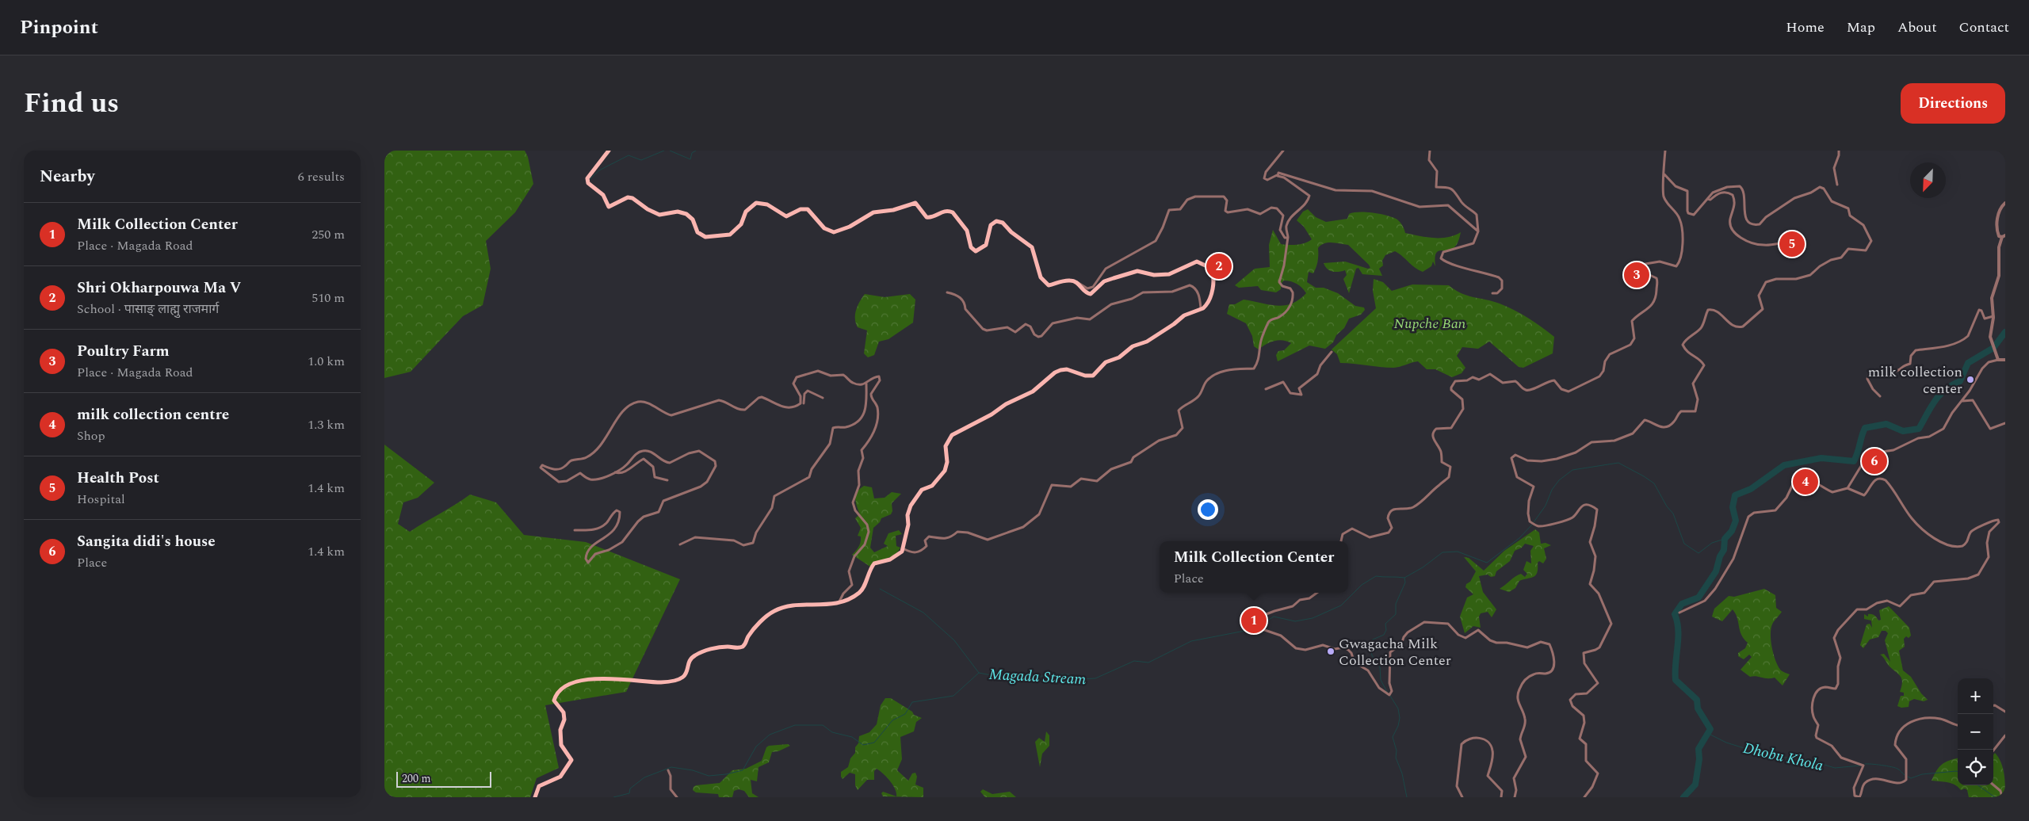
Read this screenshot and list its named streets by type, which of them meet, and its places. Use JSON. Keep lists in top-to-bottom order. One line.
{"water":["Magada Stream","Dhobu Khola"],"parks":["Nupche Ban"],"places":["milk collection center","Gwagacha Milk Collection Center"],"scale_bar":"200 m","north":"bottom left","page":{"header":"Pinpoint","nav":["Home","Map","About","Contact"],"title":"Find us","buttons":"Directions","heading":["Nearby","6 results"],"list":[{"mark":"1","name":"Milk Collection Center","note":"Place · Magada Road","value":"250 m"},{"mark":"2","name":"Shri Okharpouwa Ma V","note":"School · पासाङ् लाह्मु राजमार्ग","value":"510 m"},{"mark":"3","name":"Poultry Farm","note":"Place · Magada Road","value":"1.0 km"},{"mark":"4","name":"milk collection centre","note":"Shop","value":"1.3 km"},{"mark":"5","name":"Health Post","note":"Hospital","value":"1.4 km"},{"mark":"6","name":"Sangita didi's house","note":"Place","value":"1.4 km"}],"pins":["5","2","3","6","4","1"],"popup":["Milk Collection Center","Place"],"map_buttons":["+","−"],"scale":"200 m"}}
